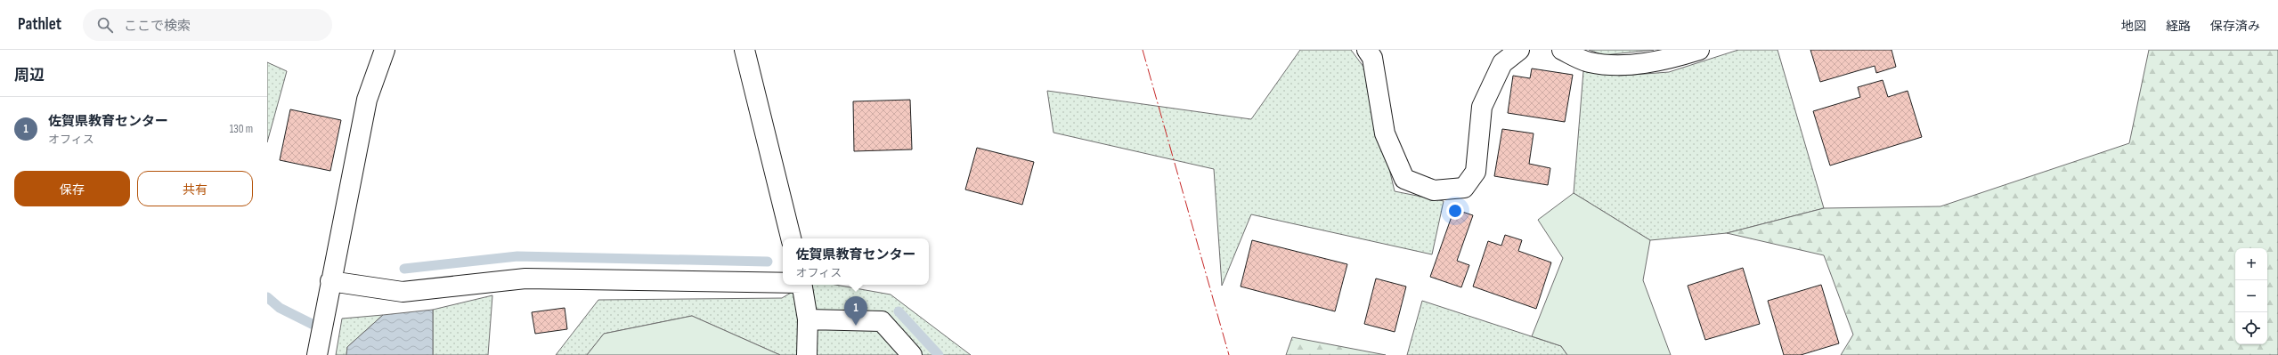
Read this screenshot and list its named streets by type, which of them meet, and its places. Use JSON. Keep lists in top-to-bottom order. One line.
{"page":{"header":"Pathlet","search":"ここで検索","nav":["地図","経路","保存済み"],"heading":"周辺","list":[{"mark":"1","name":"佐賀県教育センター","note":"オフィス","value":"130 m"}],"buttons":["保存","共有"],"popup":["佐賀県教育センター","オフィス"],"map_buttons":["+","−"],"pins":"1"}}
